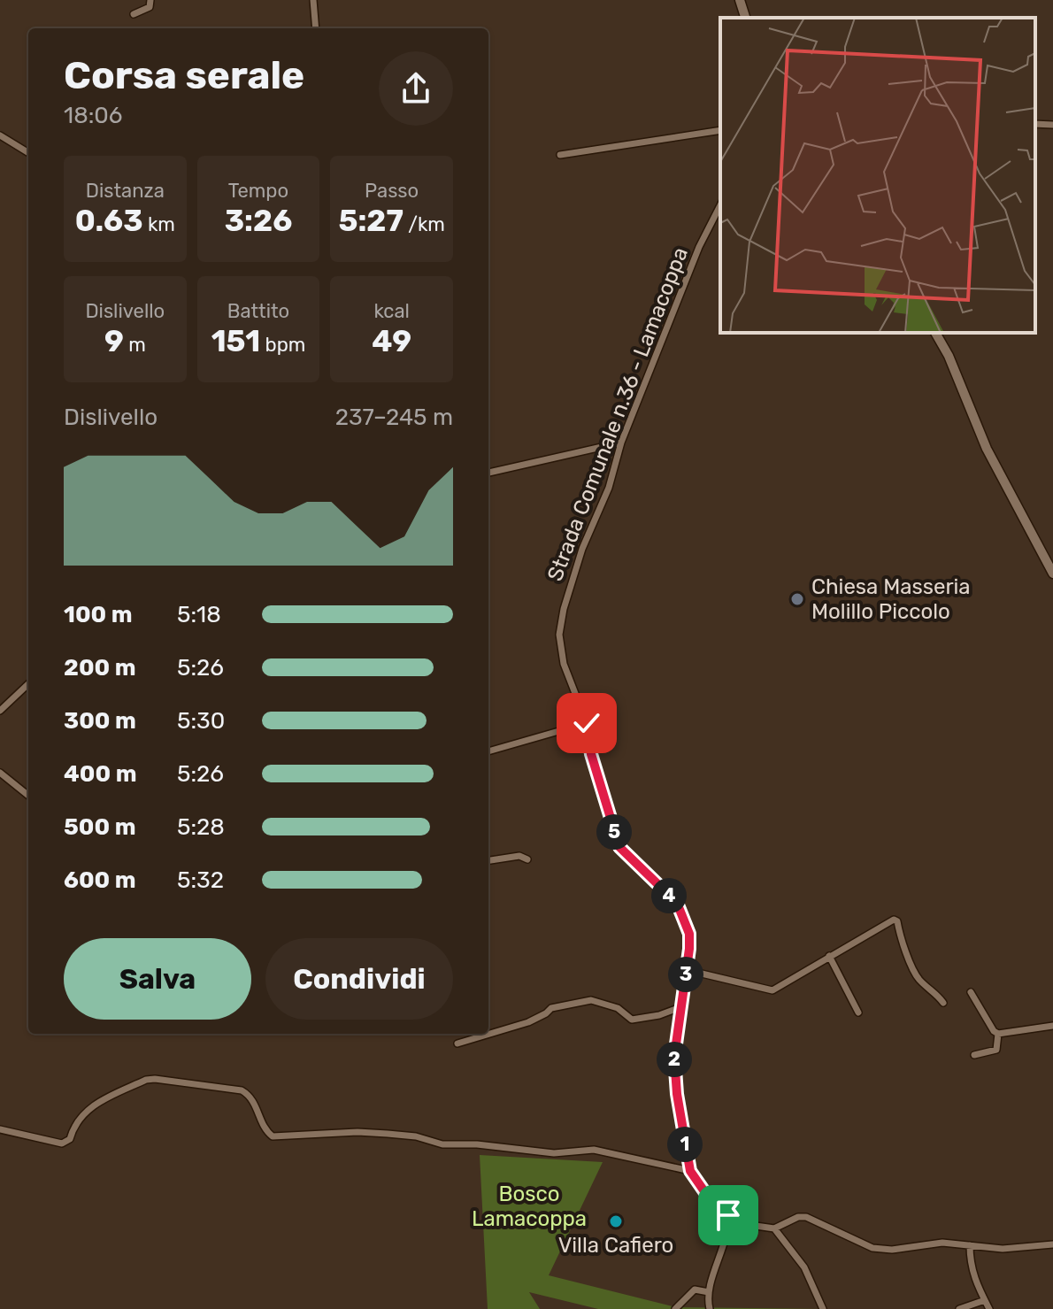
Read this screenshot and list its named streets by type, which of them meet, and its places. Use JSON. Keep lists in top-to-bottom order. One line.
{"streets":{"street":["Strada Comunale n.36 - Lamacoppa"]},"parks":["Bosco Lamacoppa"],"places":["Chiesa Masseria Molillo Piccolo","Villa Cafiero"],"page":{"heading":["Corsa serale","18:06"],"stats":[["Distanza","0.63 km"],["Tempo","3:26"],["Passo","5:27 /km"],["Dislivello","9 m"],["Battito","151 bpm"],["kcal","49"]],"chart":["Dislivello","237–245 m"],"list":[{"name":"100 m","note":"5:18"},{"name":"200 m","note":"5:26"},{"name":"300 m","note":"5:30"},{"name":"400 m","note":"5:26"},{"name":"500 m","note":"5:28"},{"name":"600 m","note":"5:32"}],"pins":["5","4","3","2","1"],"buttons":["Salva","Condividi"]}}
